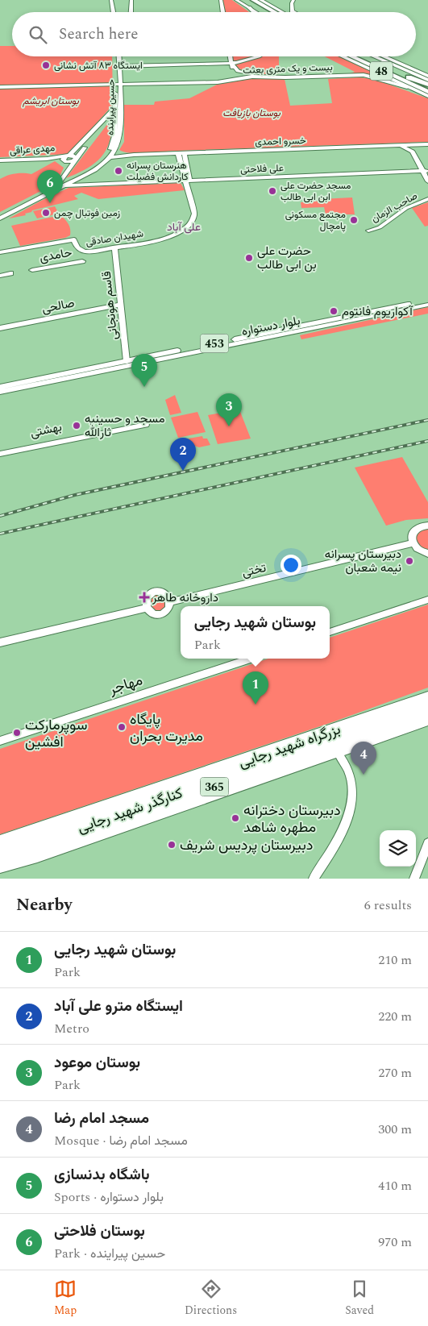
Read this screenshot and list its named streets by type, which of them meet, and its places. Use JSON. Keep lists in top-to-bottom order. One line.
{"streets":{"highway":["48","بزرگراه شهید رجایی","365"],"street":["بیست و یک متری بعثت","حسین پیراینده","خسرو احمدی","مهدی عراقی","علی فلاحتی","صاحب الزمان","شهیدان صادقی","حامدی","صالحی","قاسم هونجانی","بلوار دستواره","453","بهشتی","تختی","مهاجر","کنارگذر شهید رجایی"]},"crossings":[["بیست و یک متری بعثت","حسین پیراینده"],["خسرو احمدی","شهیدان صادقی"],["علی فلاحتی","شهیدان صادقی"],["شهیدان صادقی","قاسم هونجانی"],["صالحی","قاسم هونجانی"],["قاسم هونجانی","بلوار دستواره"]],"districts":["علی آباد"],"parks":["بوستان ابریشم","بوستان بازیافت"],"places":{"other":["ایستگاه ۸۳ آتش نشانی","هنرستان پسرانه کاردانش فضیلت","مسجد حضرت علی ابن ابی طالب","زمین فوتبال چمن","مجتمع مسکونی پامچال","حضرت علی بن ابی طالب","آکواریوم فانتوم","مسجد و حسینیه ثارالله","دبیرستان پسرانه نیمه شعبان","پایگاه مدیرت بحران","سوپرمارکت افشین","دبیرستان دخترانه مطهره شاهد","دبیرستان پردیس شریف"],"health":["داروخانه طاهر"]},"page":{"search":"Search here","pins":["6","5","3","2","1","4"],"popup":["بوستان شهید رجایی","Park"],"heading":["Nearby","6 results"],"list":[{"mark":"1","name":"بوستان شهید رجایی","note":"Park","value":"210 m"},{"mark":"2","name":"ایستگاه مترو علی آباد","note":"Metro","value":"220 m"},{"mark":"3","name":"بوستان موعود","note":"Park","value":"270 m"},{"mark":"4","name":"مسجد امام رضا","note":"Mosque · مسجد امام رضا","value":"300 m"},{"mark":"5","name":"باشگاه بدنسازی","note":"Sports · بلوار دستواره","value":"410 m"},{"mark":"6","name":"بوستان فلاحتی","note":"Park · حسین پیراینده","value":"970 m"}],"nav":["Map","Directions","Saved"]}}
